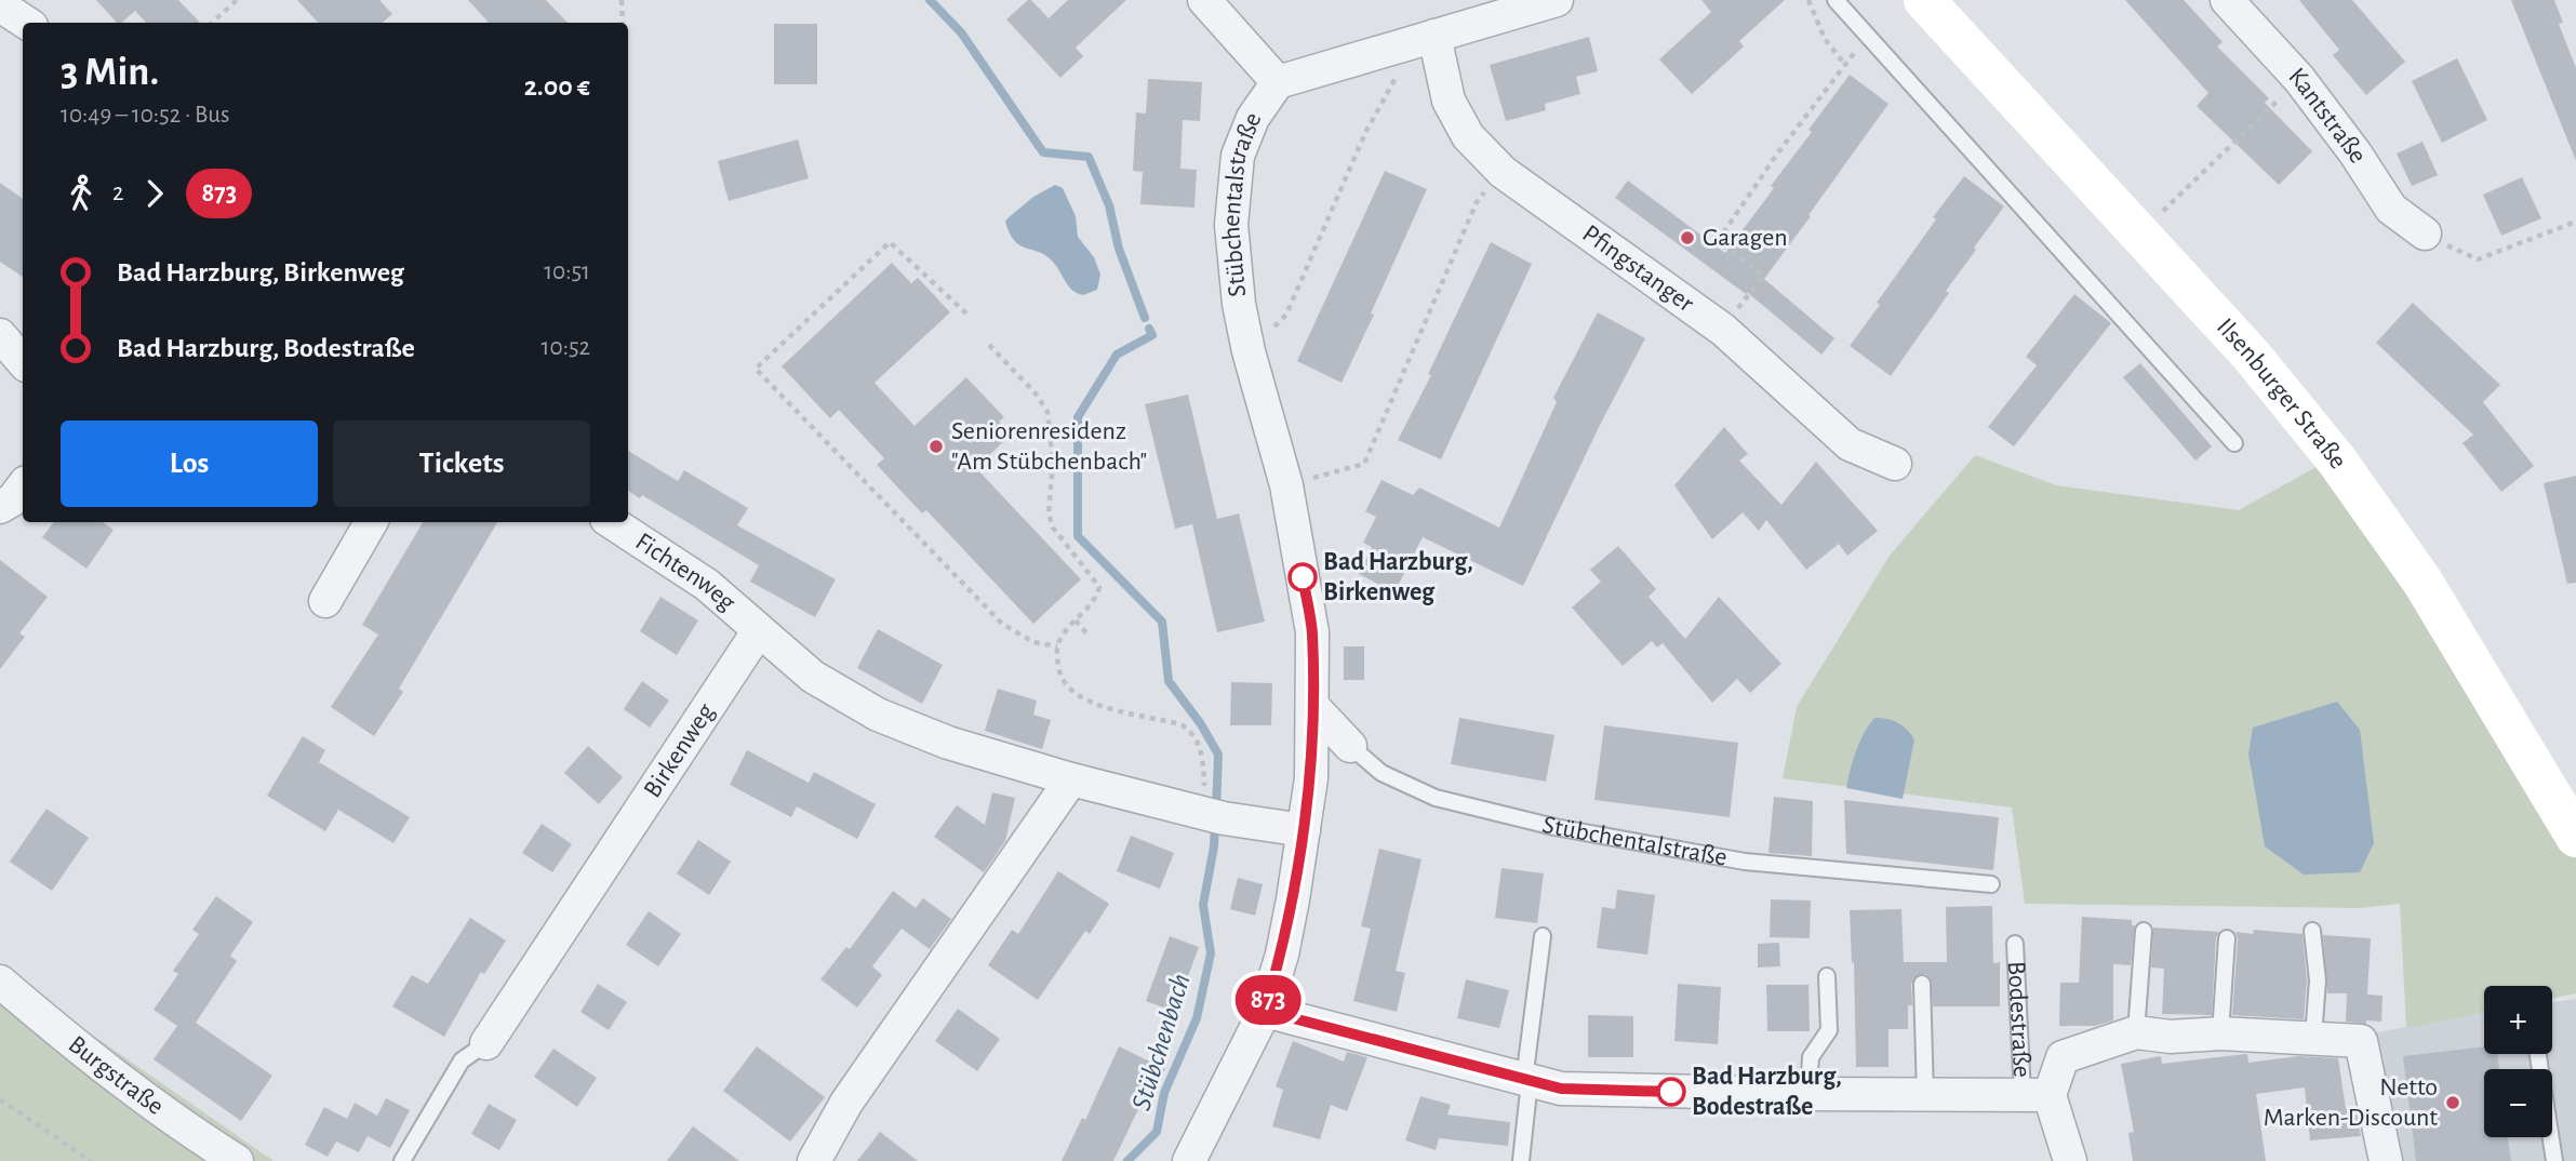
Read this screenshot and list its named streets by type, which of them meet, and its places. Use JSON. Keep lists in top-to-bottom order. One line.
{"streets":{"main road":["Ilsenburger Straße"],"street":["Kantstraße","Stübchentalstraße","Pfingstanger","Fichtenweg","Birkenweg","Bodestraße","Burgstraße"]},"crossings":[["Stübchentalstraße","Pfingstanger"],["Stübchentalstraße","Bodestraße"],["Fichtenweg","Birkenweg"]],"water":["Stübchenbach"],"places":["Garagen","Seniorenresidenz \"Am Stübchenbach\"","Bad Harzburg, Birkenweg","Bad Harzburg, Bodestraße","Netto Marken-Discount"],"lines":["bus line 873"],"page":{"on_map":"873","heading":["3 Min.","10:49 – 10:52 · Bus","2.00 €"],"legs":["2","873"],"list":[{"name":"Bad Harzburg, Birkenweg","value":"10:51"},{"name":"Bad Harzburg, Bodestraße","value":"10:52"}],"buttons":["Los","Tickets"],"map_buttons":["+","−"]}}
